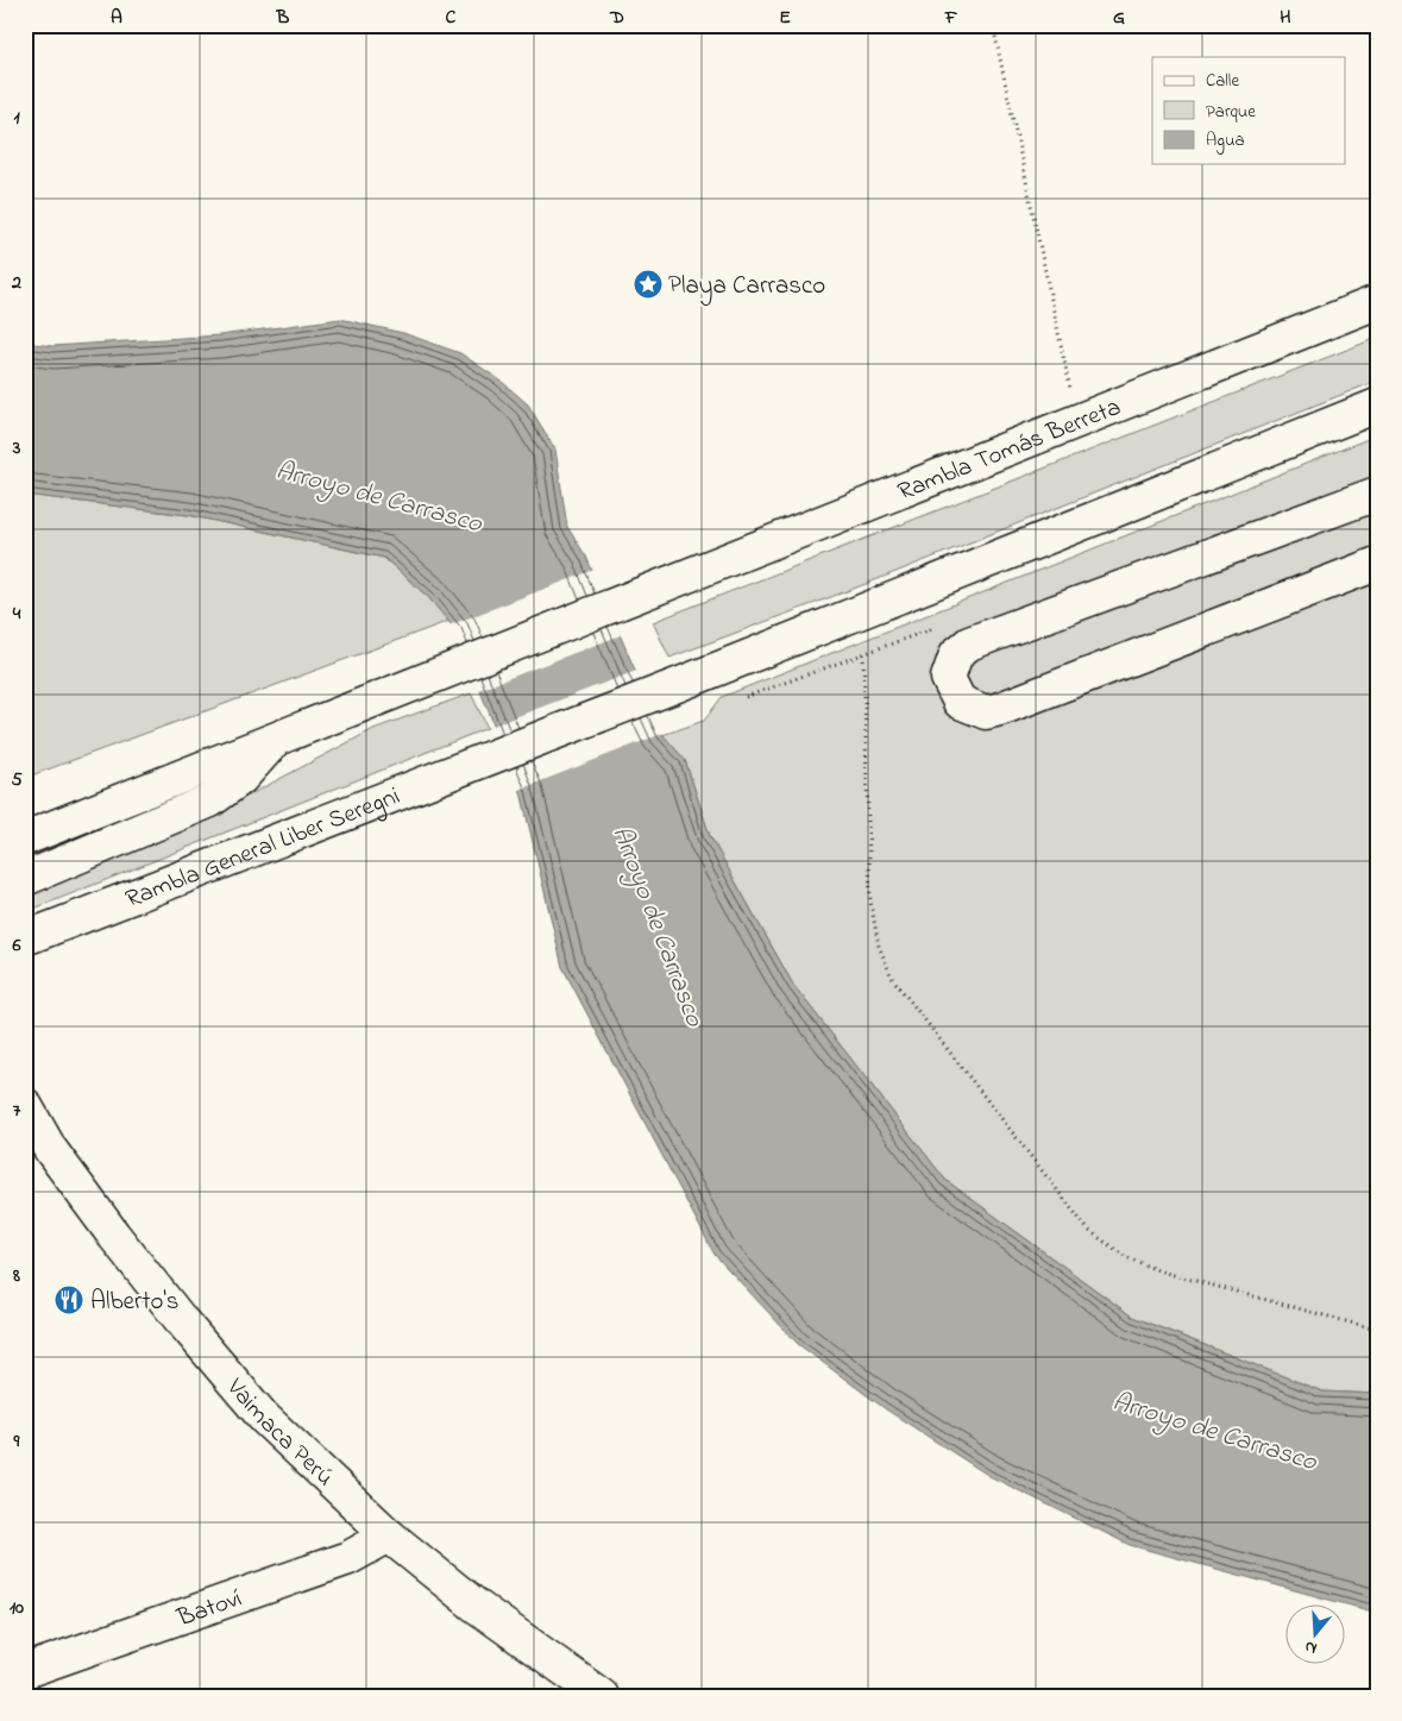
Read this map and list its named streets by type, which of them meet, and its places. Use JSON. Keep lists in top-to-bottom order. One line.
{"streets":{"main road":["Rambla Tomás Berreta","Rambla General Liber Seregni","Vaimaca Perú","Batoví"]},"crossings":[["Vaimaca Perú","Batoví"]],"water":["Arroyo de Carrasco"],"places":{"place":["Playa Carrasco"],"restaurant":["Alberto's"]},"legend":["Calle","Parque","Agua"],"north":"bottom","grid":{"columns":["A","B","C","D","E","F","G","H"],"rows":["1","2","3","4","5","6","7","8","9","10"]}}
